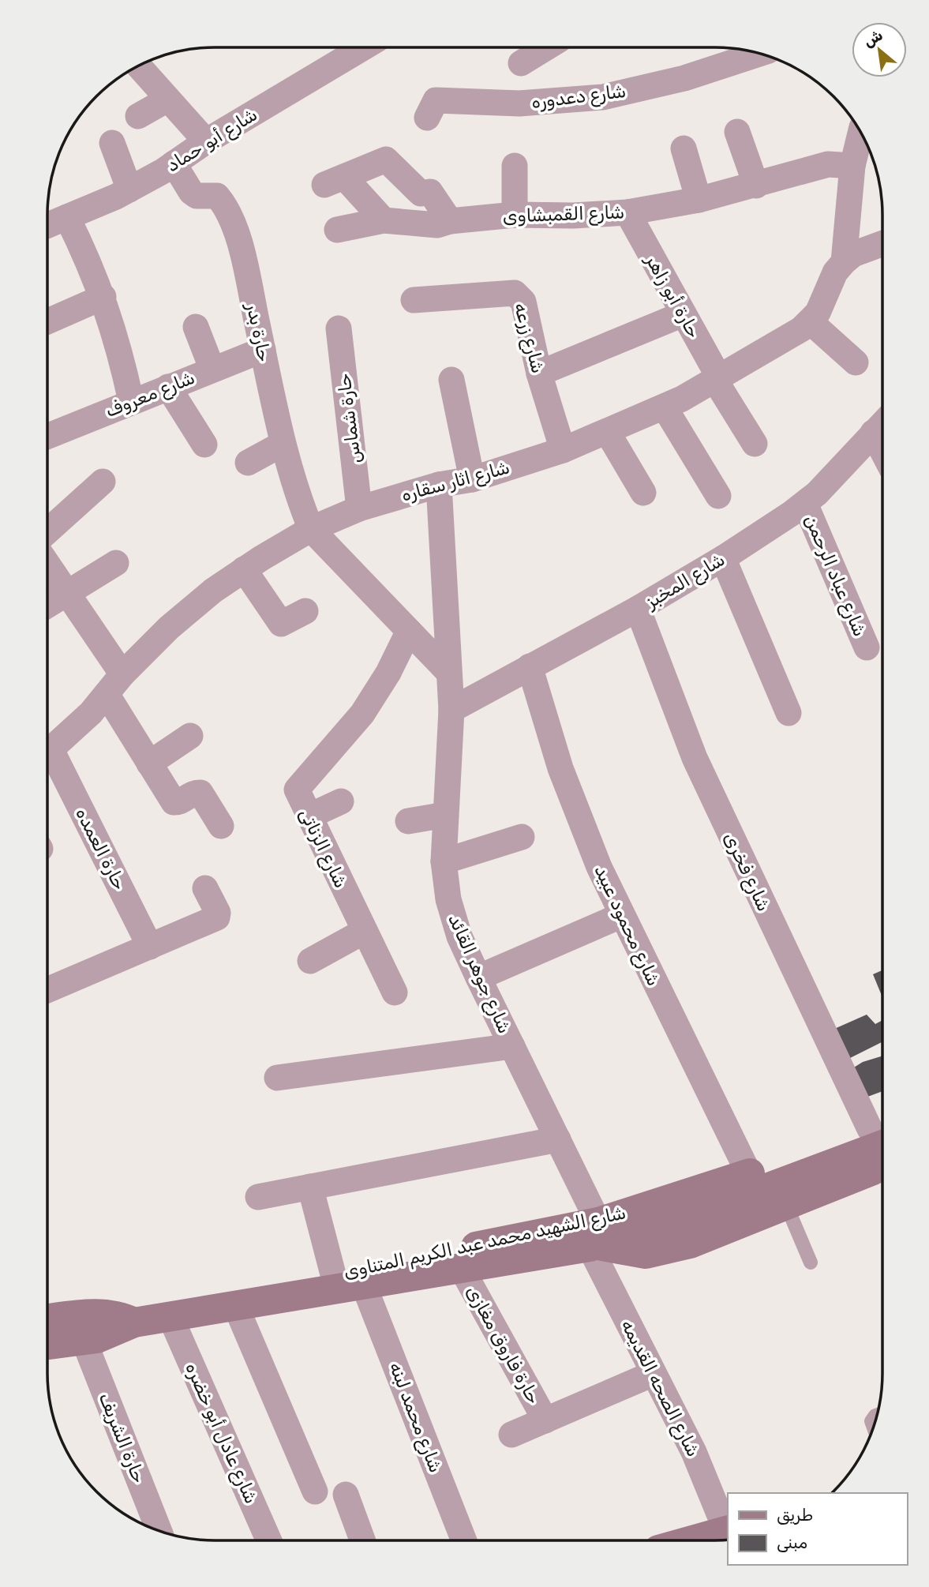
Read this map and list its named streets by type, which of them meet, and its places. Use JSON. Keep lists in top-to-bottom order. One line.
{"streets":{"street":["شارع دعدوره","شارع أبو حماد","شارع القمبشاوى","حارة أبو زاهر","حارة بدر","شارع زرعه","شارع معروف","حارة شماس","شارع اثار سقاره","شارع عباد الرحمن","شارع المخبز","شارع الزناتى","حارة العمده","شارع فخرى","شارع محمود عبيد","شارع جوهر القائد","شارع الشهيد محمد عبد الكريم المتناوى","حارة فاروق مغازى","شارع الصحه القديمه","شارع محمد لبنه","شارع عادل أبو خضره","حارة الشريف"]},"crossings":[["شارع أبو حماد","حارة بدر"],["شارع القمبشاوى","حارة أبو زاهر"],["حارة أبو زاهر","شارع اثار سقاره"],["حارة بدر","شارع معروف"],["حارة بدر","شارع اثار سقاره"],["شارع زرعه","شارع اثار سقاره"],["حارة شماس","شارع اثار سقاره"],["شارع اثار سقاره","شارع جوهر القائد"],["شارع عباد الرحمن","شارع المخبز"],["شارع المخبز","شارع فخرى"],["شارع المخبز","شارع محمود عبيد"],["شارع المخبز","شارع جوهر القائد"],["شارع محمود عبيد","شارع الشهيد محمد عبد الكريم المتناوى"],["شارع جوهر القائد","شارع الشهيد محمد عبد الكريم المتناوى"],["شارع جوهر القائد","شارع الصحه القديمه"],["شارع الشهيد محمد عبد الكريم المتناوى","شارع الصحه القديمه"],["حارة فاروق مغازى","شارع الصحه القديمه"]],"legend":["طريق","مبنى"],"north":"top left"}
